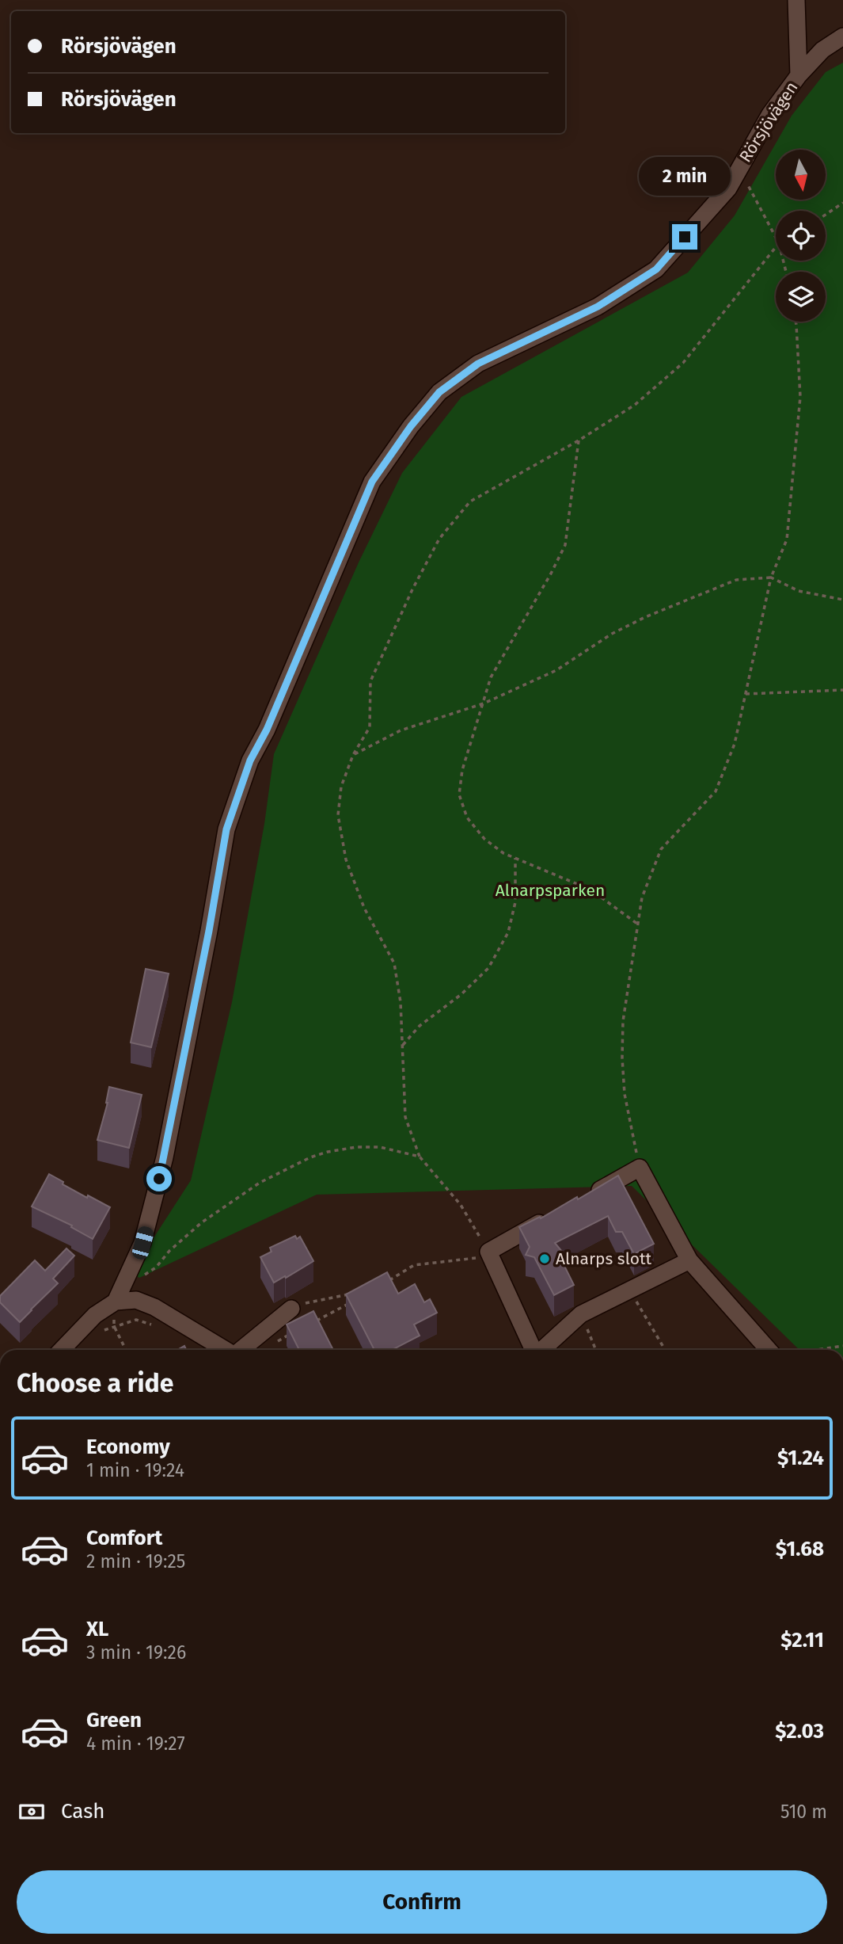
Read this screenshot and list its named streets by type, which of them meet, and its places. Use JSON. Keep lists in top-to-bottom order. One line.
{"streets":{"street":["Rörsjövägen"]},"parks":["Alnarpsparken"],"places":["Alnarps slott"],"north":"bottom","page":{"banner":["Rörsjövägen","Rörsjövägen"],"bubble":"2 min","heading":"Choose a ride","list":[{"name":"Economy","note":"1 min · 19:24","value":"$1.24"},{"name":"Comfort","note":"2 min · 19:25","value":"$1.68"},{"name":"XL","note":"3 min · 19:26","value":"$2.11"},{"name":"Green","note":"4 min · 19:27","value":"$2.03"}],"pay":["Cash","510 m"],"buttons":"Confirm"}}
